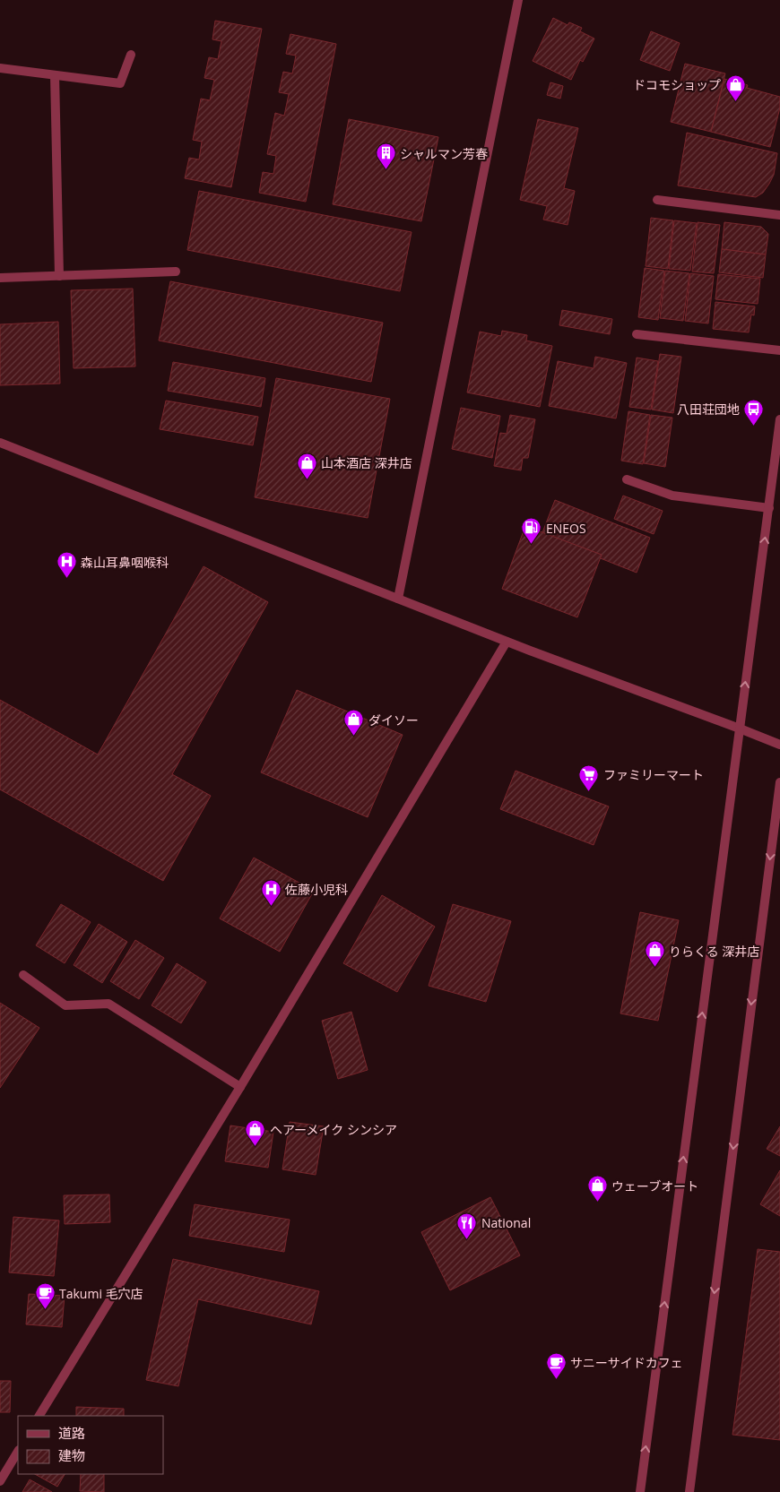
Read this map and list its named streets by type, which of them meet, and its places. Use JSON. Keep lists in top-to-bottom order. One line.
{"places":{"shop":["ドコモショップ","山本酒店 深井店","ダイソー","りらくる 深井店","ヘアーメイク シンシア","ウェーブオート"],"building":["シャルマン芳春"],"bus stop":["八田荘団地"],"fuel station":["ENEOS"],"hospital":["森山耳鼻咽喉科","佐藤小児科"],"supermarket":["ファミリーマート"],"restaurant":["National"],"cafe":["Takumi 毛穴店","サニーサイドカフェ"]},"legend":["道路","建物"]}
